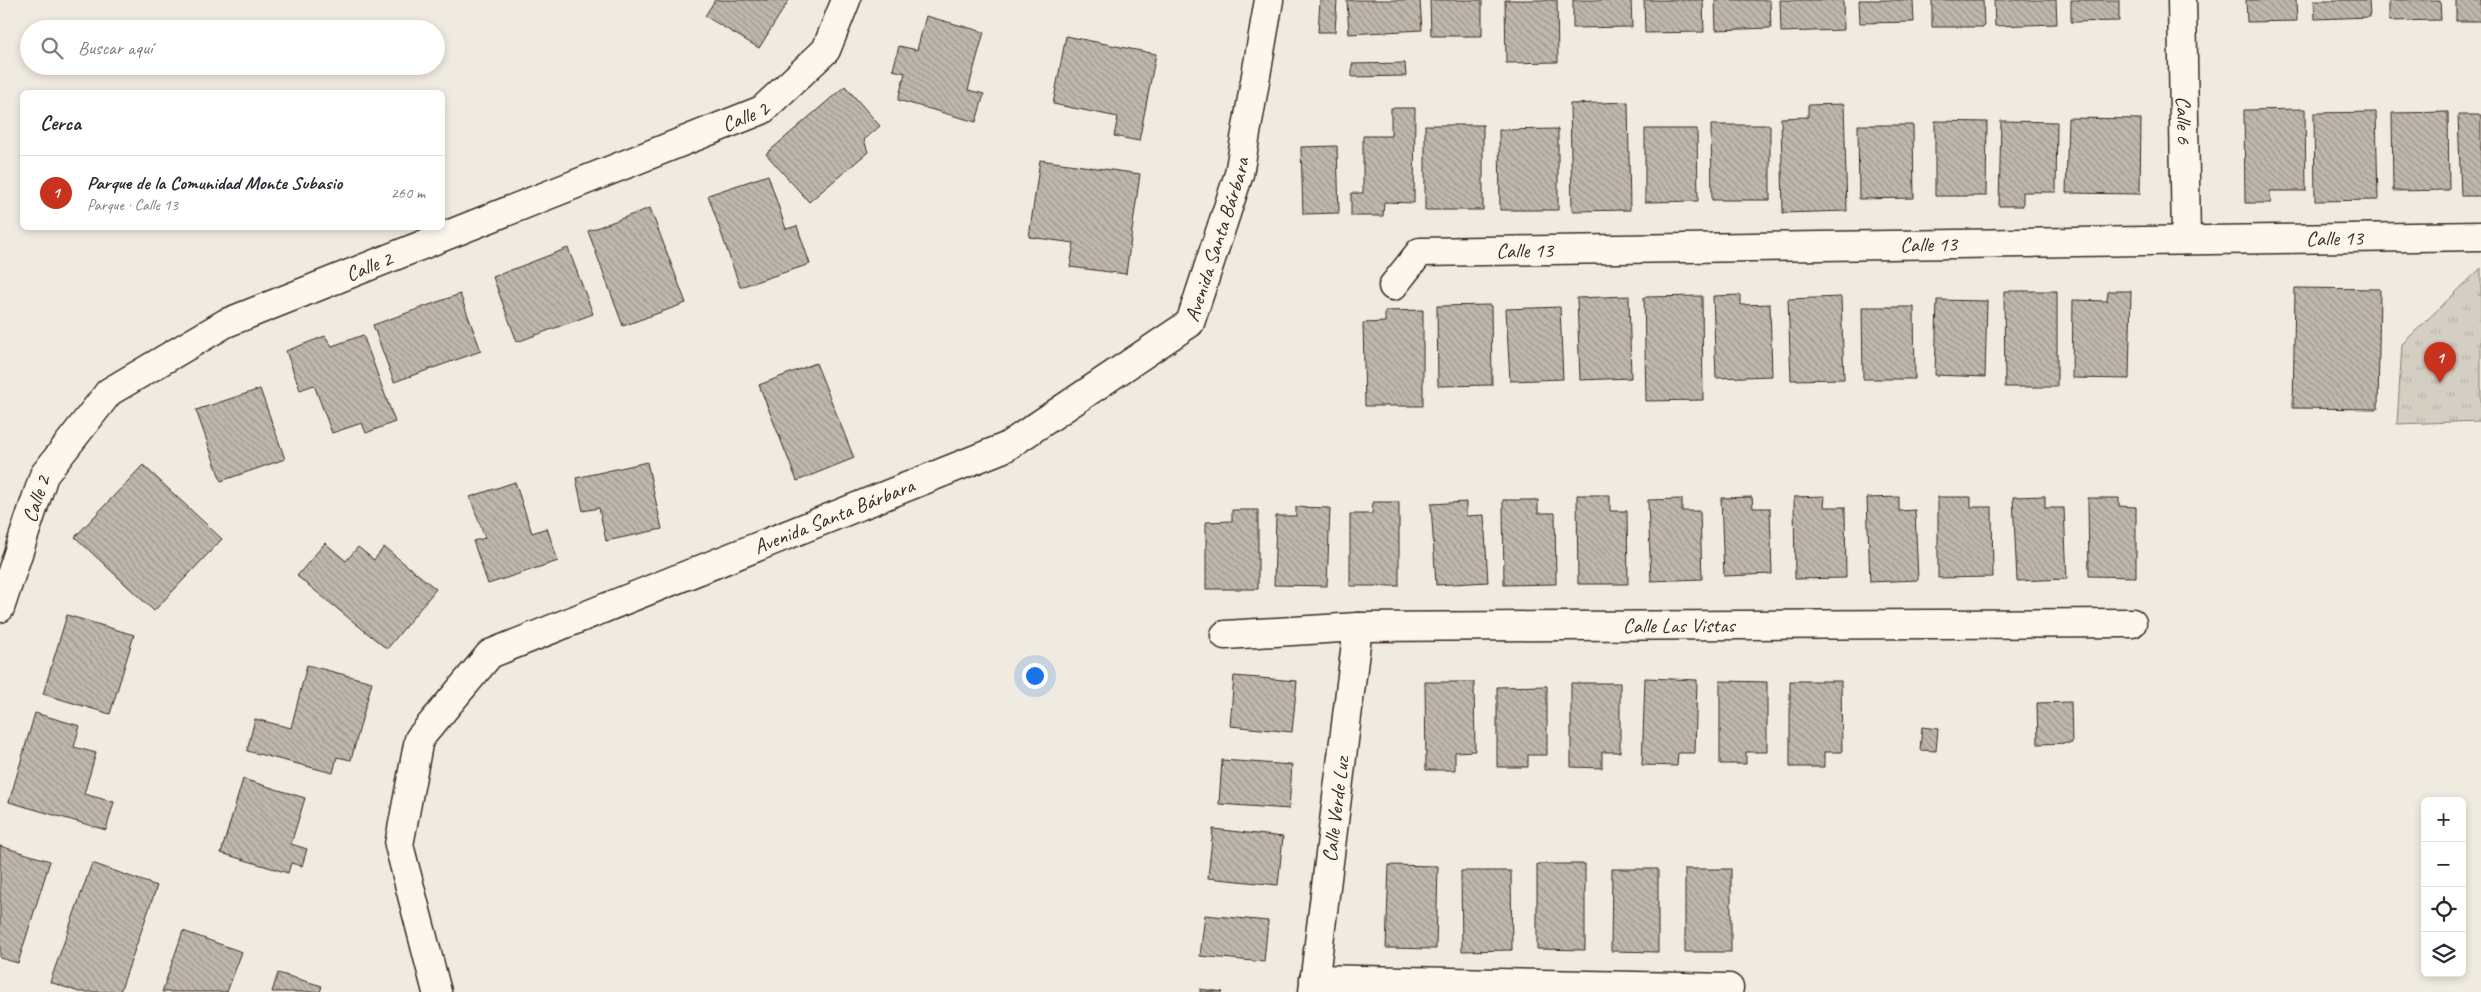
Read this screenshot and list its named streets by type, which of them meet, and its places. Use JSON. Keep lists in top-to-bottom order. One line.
{"streets":{"street":["Calle 2","Calle 6","Avenida Santa Bárbara","Calle 13","Calle Las Vistas","Calle Verde Luz"]},"crossings":[["Calle 6","Calle 13"],["Calle Las Vistas","Calle Verde Luz"]],"page":{"search":"Buscar aquí","heading":"Cerca","list":[{"mark":"1","name":"Parque de la Comunidad Monte Subasio","note":"Parque · Calle 13","value":"260 m"}],"pins":"1","map_buttons":["+","−"]}}
